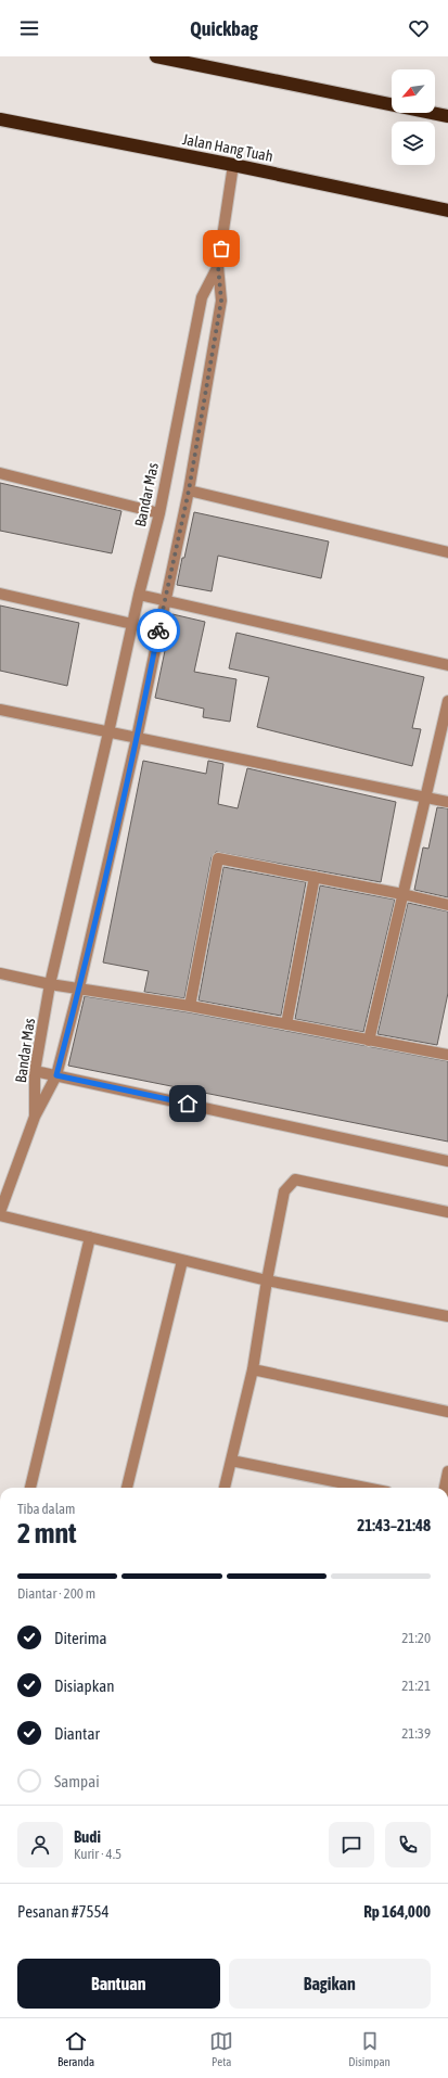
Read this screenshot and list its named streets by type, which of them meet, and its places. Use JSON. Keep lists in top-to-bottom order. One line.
{"streets":{"highway":["Jalan Hang Tuah"],"street":["Bandar Mas"]},"crossings":[["Jalan Hang Tuah","Bandar Mas"]],"north":"bottom left","page":{"header":"Quickbag","heading":["2 mnt","Tiba dalam","21:43–21:48"],"panel":["Budi","Kurir · 4.5","Pesanan #7554","Rp 164,000"],"bar":"Diantar · 200 m","list":[["Diterima","21:20"],["Disiapkan","21:21"],["Diantar","21:39"],"Sampai"],"buttons":["Bantuan","Bagikan"],"tabs":["Beranda","Peta","Disimpan"]}}
